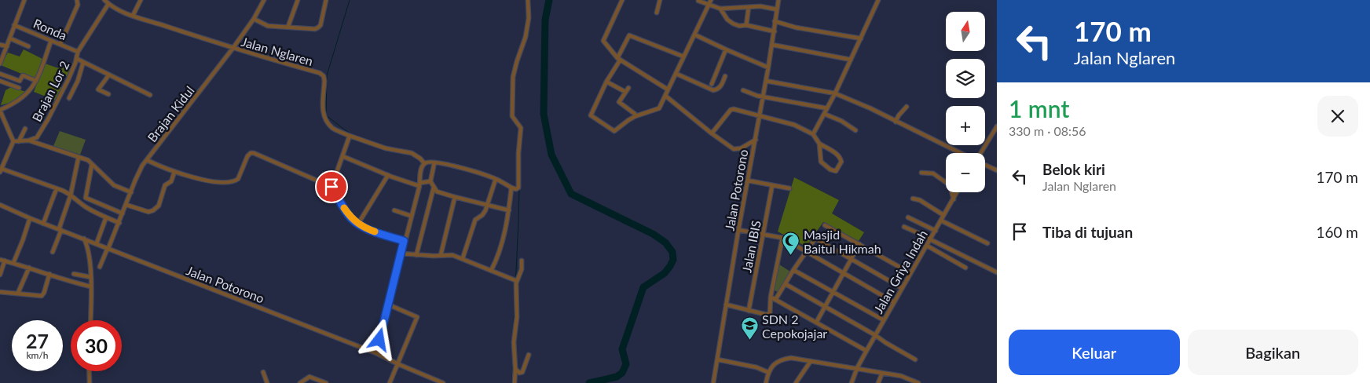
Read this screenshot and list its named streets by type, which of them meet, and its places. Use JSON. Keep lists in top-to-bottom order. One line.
{"streets":{"street":["Ronda","Jalan Nglaren","Brajan Lor 2","Brajan Kidul","Jalan Potorono","Jalan IBIS","Jalan Griya Indah"]},"crossings":[["Ronda","Brajan Lor 2"],["Jalan Nglaren","Brajan Lor 2"],["Jalan Nglaren","Brajan Kidul"],["Brajan Kidul","Jalan Potorono"]],"places":{"mosque":["Masjid Baitul Hikmah"],"school or university":["SDN 2 Cepokojajar"]},"north":"top","page":{"turn":["170 m","Jalan Nglaren"],"map_buttons":["+","−"],"heading":["1 mnt","330 m · 08:56"],"list":[{"name":"Belok kiri","note":"Jalan Nglaren","value":"170 m"},{"name":"Tiba di tujuan","value":"160 m"}],"speed":"27 km/h","limit":"30","buttons":["Keluar","Bagikan"]}}
